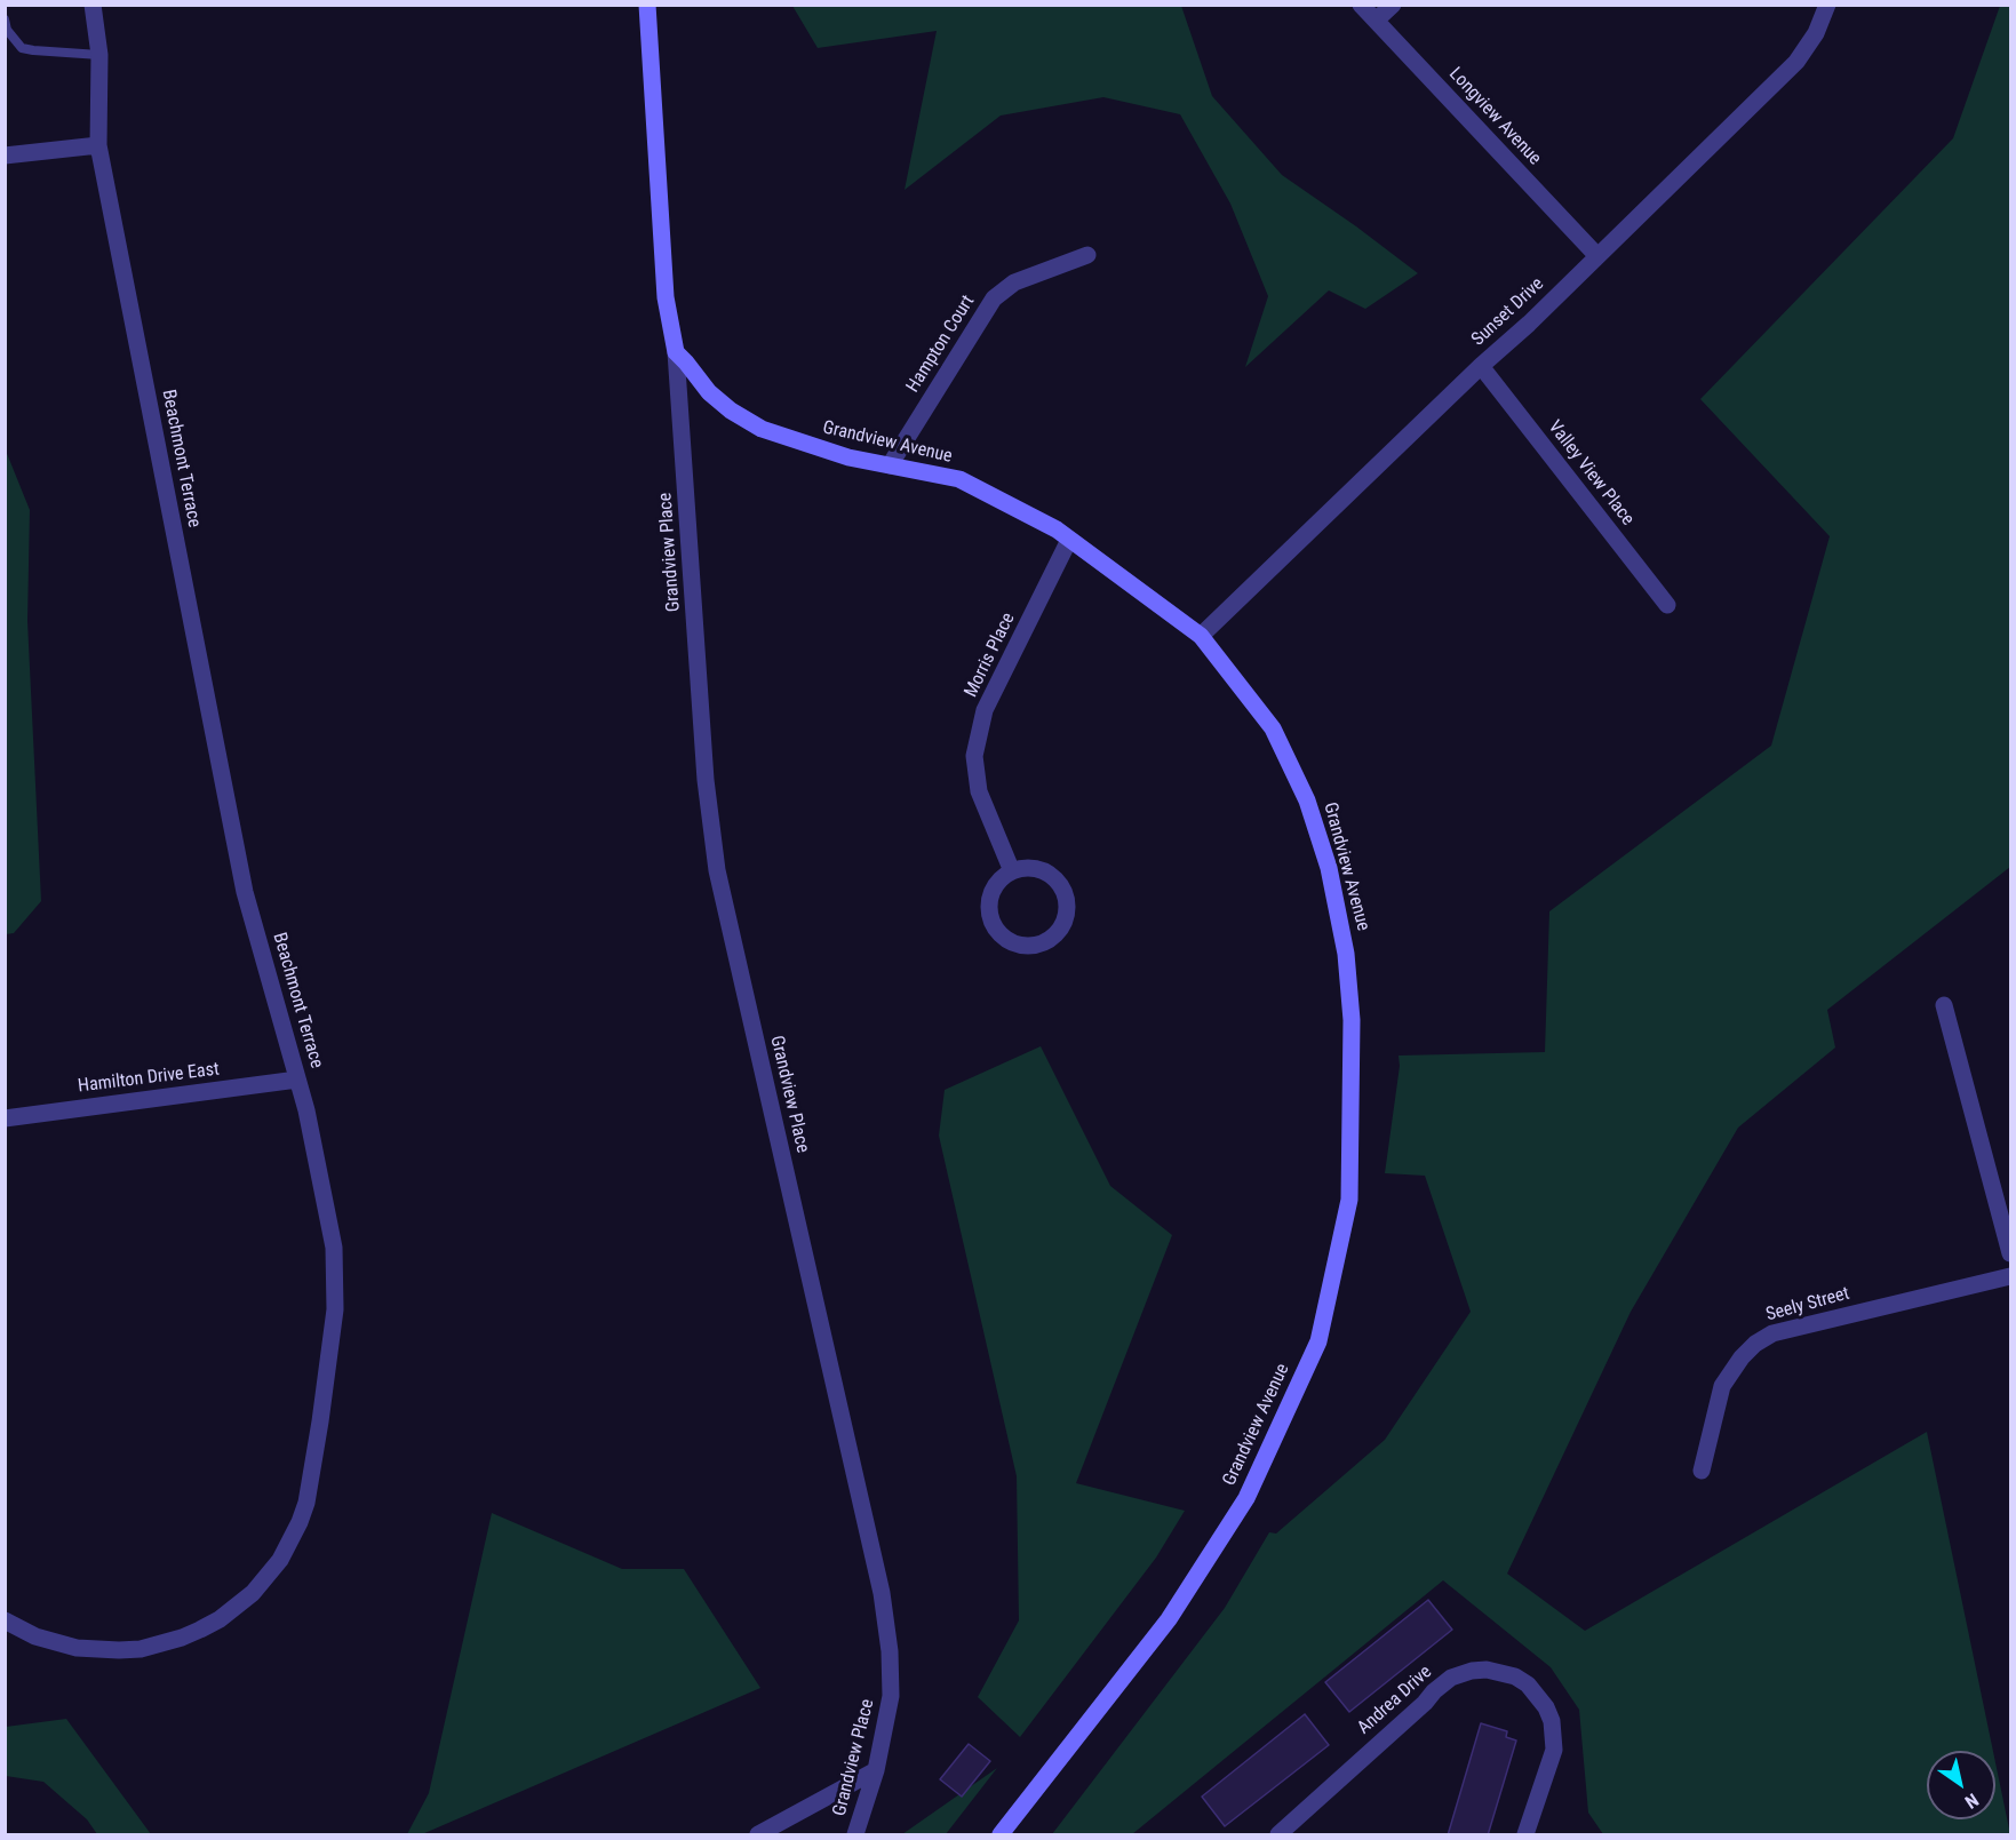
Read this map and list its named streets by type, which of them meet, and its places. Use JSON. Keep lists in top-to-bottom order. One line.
{"streets":{"main road":["Grandview Avenue"],"street":["Longview Avenue","Sunset Drive","Hampton Court","Beachmont Terrace","Valley View Place","Grandview Place","Morris Place","Hamilton Drive East","Seely Street","Andrea Drive"]},"crossings":[["Longview Avenue","Sunset Drive"],["Sunset Drive","Grandview Avenue"],["Sunset Drive","Valley View Place"],["Hampton Court","Grandview Avenue"],["Grandview Avenue","Grandview Place"],["Grandview Avenue","Morris Place"],["Beachmont Terrace","Hamilton Drive East"]],"north":"bottom right"}
